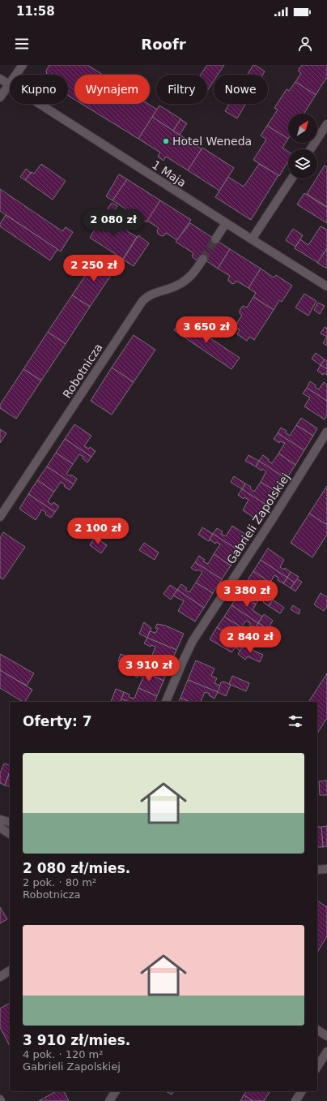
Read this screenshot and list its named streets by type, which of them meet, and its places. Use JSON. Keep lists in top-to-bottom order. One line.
{"streets":{"street":["1 Maja","Robotnicza","Gabrieli Zapolskiej"]},"places":["Hotel Weneda"],"north":"top right","page":{"status":"11:58","header":"Roofr","chip":["Kupno","Wynajem","Filtry","Nowe"],"price":["2 080 zł","2 250 zł","3 650 zł","2 100 zł","3 380 zł","2 840 zł","3 910 zł"],"heading":"Oferty: 7","list":[{"name":"2 080 zł/mies.","note":"2 pok. · 80 m² · Robotnicza"},{"name":"3 910 zł/mies.","note":"4 pok. · 120 m² · Gabrieli Zapolskiej"}]}}
